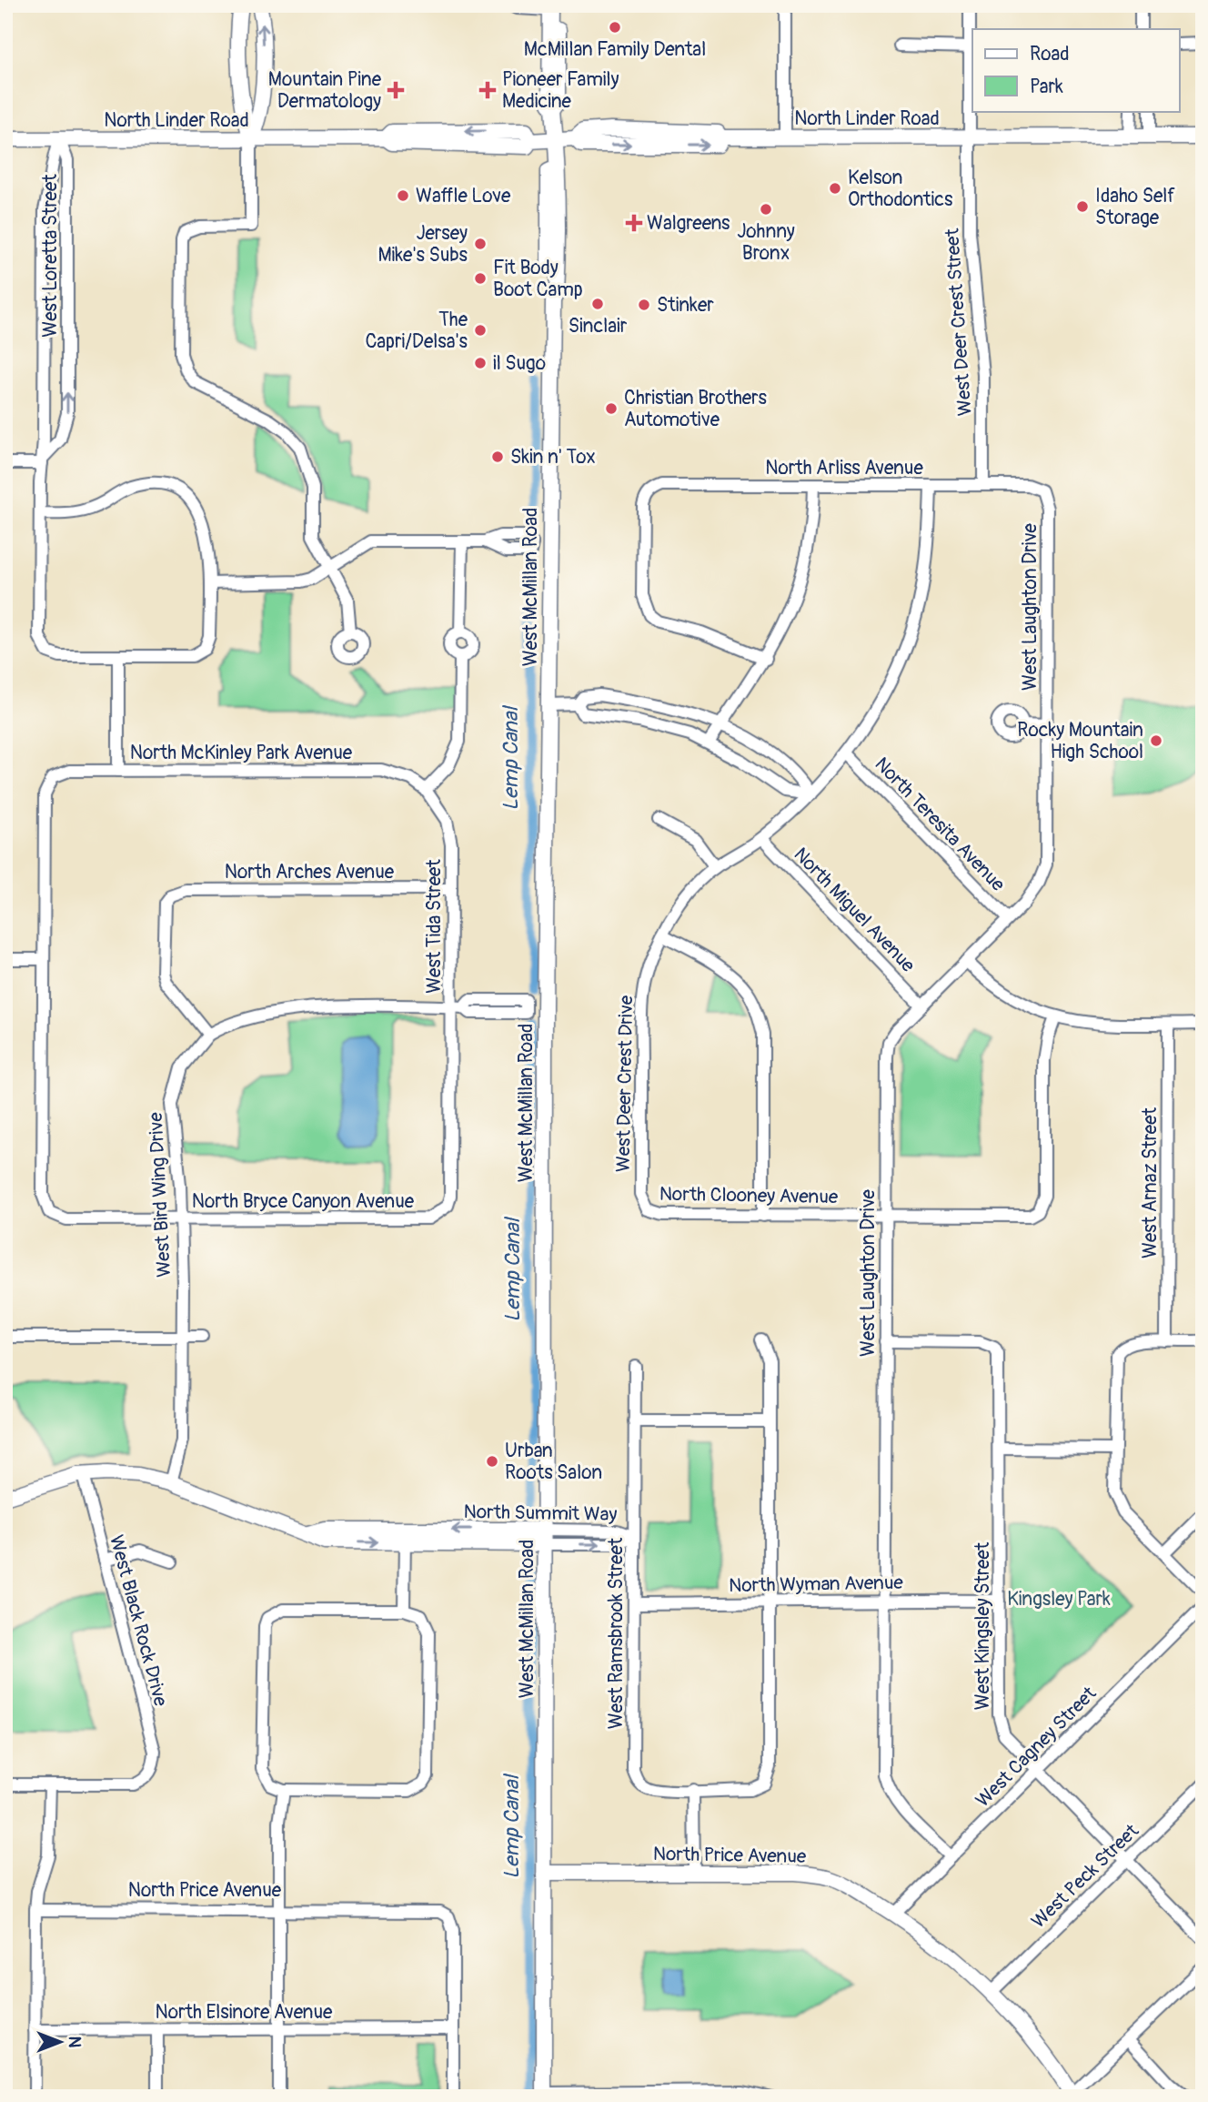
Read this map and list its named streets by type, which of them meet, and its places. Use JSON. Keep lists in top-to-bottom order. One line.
{"streets":{"main road":["North Linder Road","West McMillan Road","North Summit Way","North Price Avenue"],"street":["West Loretta Street","West Deer Crest Street","North Arliss Avenue","West Laughton Drive","North McKinley Park Avenue","North Teresita Avenue","North Arches Avenue","North Miguel Avenue","West Tida Street","West Deer Crest Drive","West Arnaz Street","West Bird Wing Drive","North Clooney Avenue","North Bryce Canyon Avenue","North Wyman Avenue","West Black Rock Drive","West Kingsley Street","West Ramsbrook Street","West Cagney Street","West Peck Street","North Elsinore Avenue"]},"crossings":[["North Linder Road","West Loretta Street"],["North Linder Road","West Deer Crest Street"],["North Linder Road","West McMillan Road"],["West Deer Crest Street","North Arliss Avenue"],["North Arliss Avenue","West Laughton Drive"],["North Arliss Avenue","West Deer Crest Drive"],["West McMillan Road","North Summit Way"],["West McMillan Road","North Price Avenue"],["West Laughton Drive","North Teresita Avenue"],["West Laughton Drive","North Miguel Avenue"],["West Laughton Drive","North Clooney Avenue"],["West Laughton Drive","North Wyman Avenue"],["West Laughton Drive","West Kingsley Street"],["West Laughton Drive","West Cagney Street"],["North McKinley Park Avenue","West Tida Street"],["North McKinley Park Avenue","North Bryce Canyon Avenue"],["North Teresita Avenue","West Deer Crest Drive"],["North Arches Avenue","West Tida Street"],["North Arches Avenue","West Bird Wing Drive"],["North Miguel Avenue","West Deer Crest Drive"],["West Tida Street","North Bryce Canyon Avenue"],["West Deer Crest Drive","North Clooney Avenue"],["West Bird Wing Drive","North Bryce Canyon Avenue"],["West Bird Wing Drive","North Summit Way"],["North Summit Way","West Black Rock Drive"],["North Summit Way","West Ramsbrook Street"],["North Wyman Avenue","West Kingsley Street"],["North Wyman Avenue","West Ramsbrook Street"],["West Kingsley Street","West Cagney Street"],["West Kingsley Street","West Peck Street"],["West Cagney Street","North Price Avenue"],["North Price Avenue","West Peck Street"],["North Price Avenue","North Elsinore Avenue"]],"water":["Lemp Canal"],"parks":["Kingsley Park"],"places":{"other":["McMillan Family Dental","Kelson Orthodontics","Waffle Love","Idaho Self Storage","Johnny Bronx","Jersey Mike's Subs","Fit Body Boot Camp","Sinclair","Stinker","The Capri/Delsa's","il Sugo","Christian Brothers Automotive","Skin n' Tox","Rocky Mountain High School","Urban Roots Salon"],"health":["Mountain Pine Dermatology","Pioneer Family Medicine","Walgreens"]},"legend":["Road","Park"],"north":"right"}
